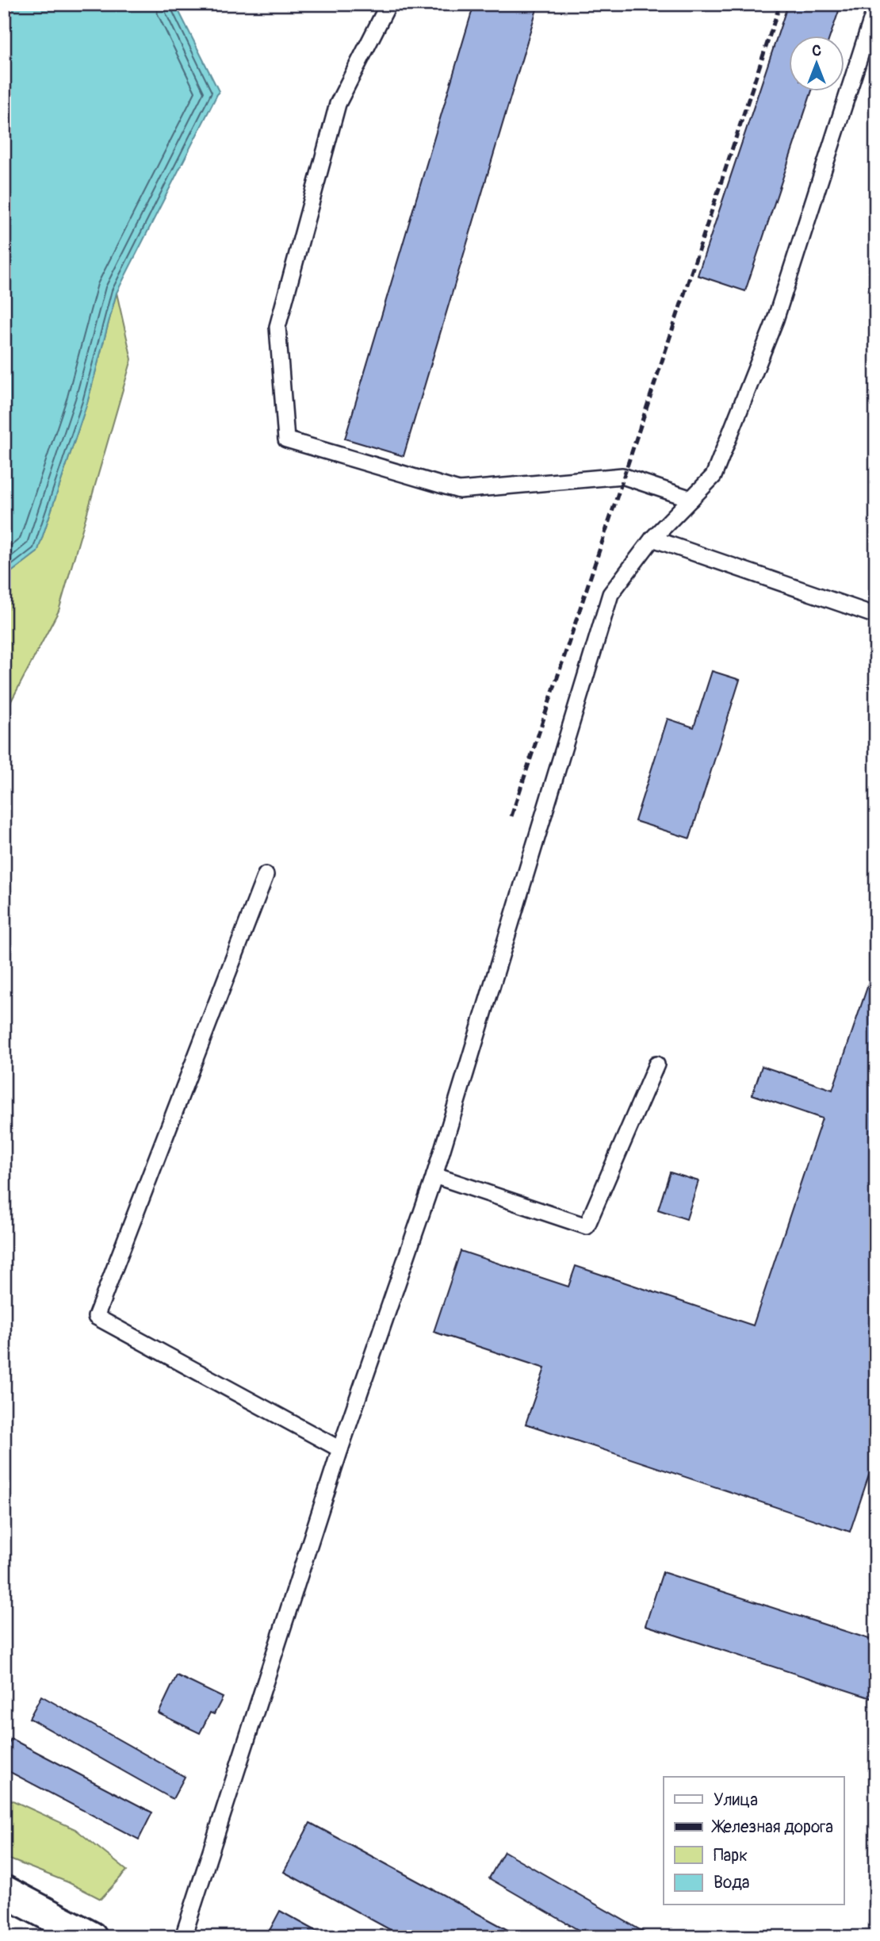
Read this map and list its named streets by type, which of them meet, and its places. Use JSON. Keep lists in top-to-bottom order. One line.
{"legend":["Улица","Железная дорога","Парк","Вода"],"north":"top"}
